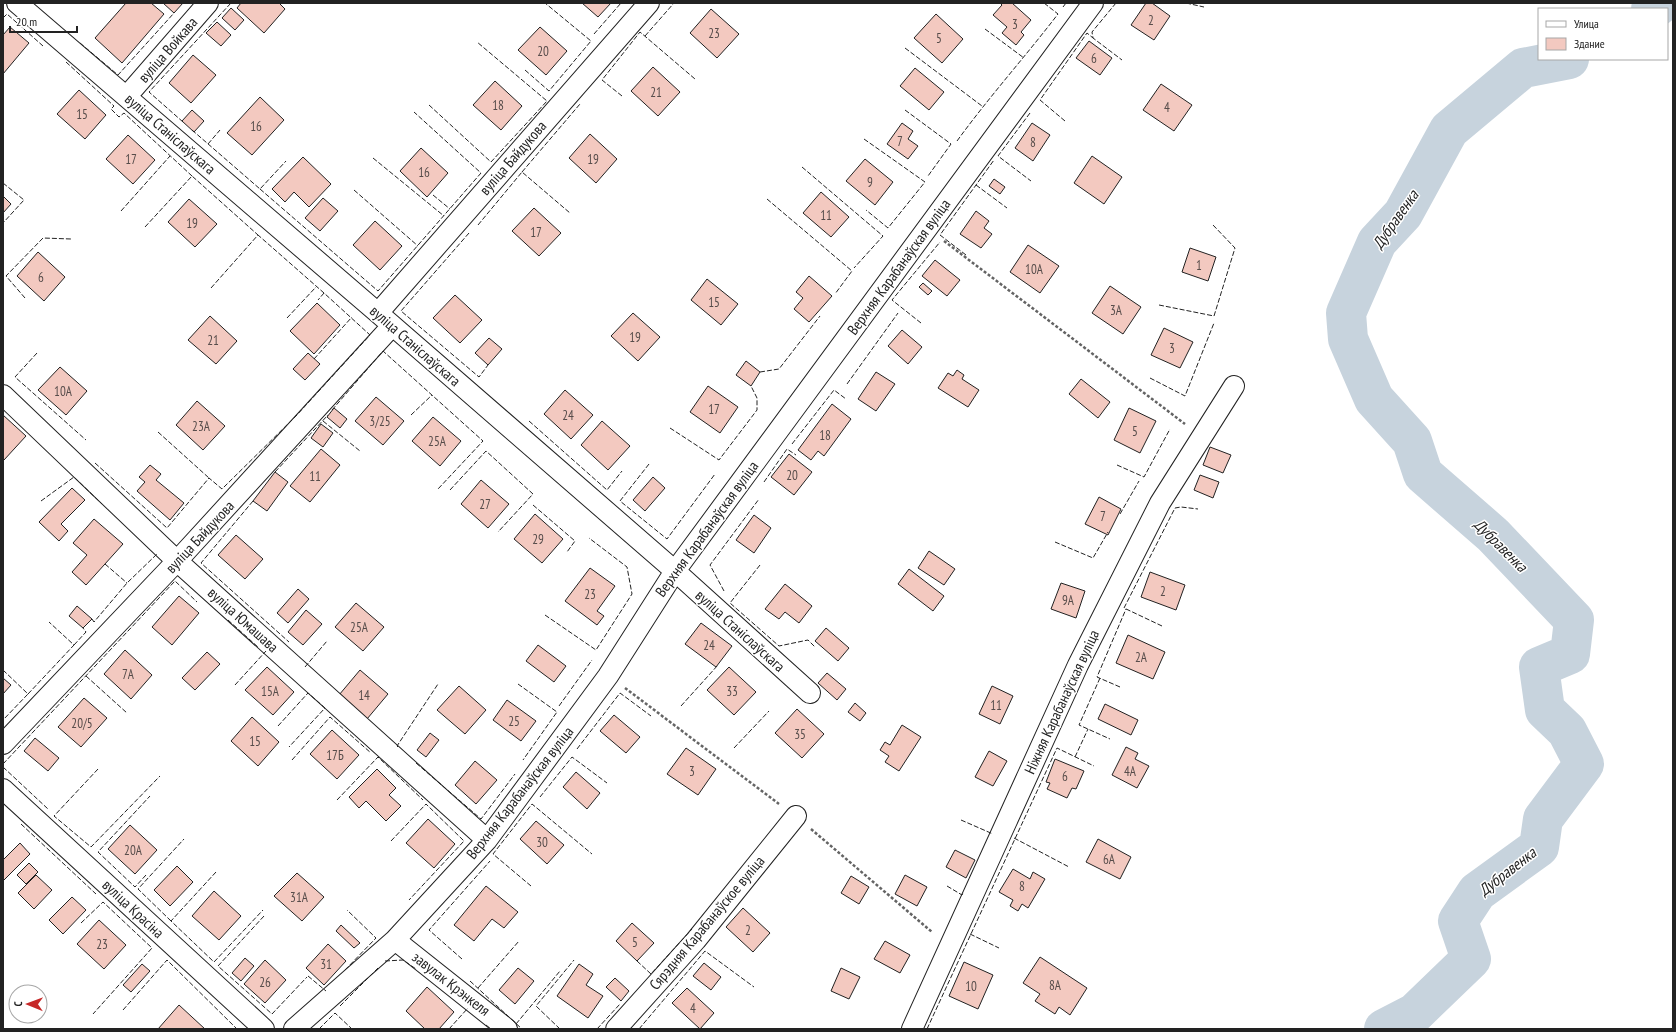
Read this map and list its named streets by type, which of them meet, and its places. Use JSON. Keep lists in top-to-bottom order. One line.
{"streets":{"street":["вуліца Войкава","вуліца Станіслаўскага","вуліца Байдукова","Верхняя Карабанаўская вуліца","вуліца Юмашава","Ніжняя Карабанаўская вуліца","вуліца Красіна","Сярэдняя Карабанаўское вуліца","завулак Крэнкеля"]},"crossings":[["вуліца Войкава","вуліца Станіслаўскага"],["вуліца Станіслаўскага","вуліца Байдукова"],["вуліца Станіслаўскага","Верхняя Карабанаўская вуліца"],["вуліца Байдукова","вуліца Юмашава"],["Верхняя Карабанаўская вуліца","вуліца Юмашава"],["Верхняя Карабанаўская вуліца","завулак Крэнкеля"]],"water":["Дубравенка"],"house_numbers":["2","3","23","5","20","6","21","18","4","15","16","7","8","17","19","16","9","11","19","17","1","10А","6","15","3А","19","21","3","10А","17","24","3/25","23А","5","18","25А","20","11","27","7","29","2","23","9А","25А","24","2А","7А","15А","33","14","11","25","20/5","35","15","17Б","3","4А","6","30","20А","6А","8","31А","2","5","23","31","26","8А","10","4"],"legend":["Улица","Здание"],"scale_bar":"20 m","north":"left"}
